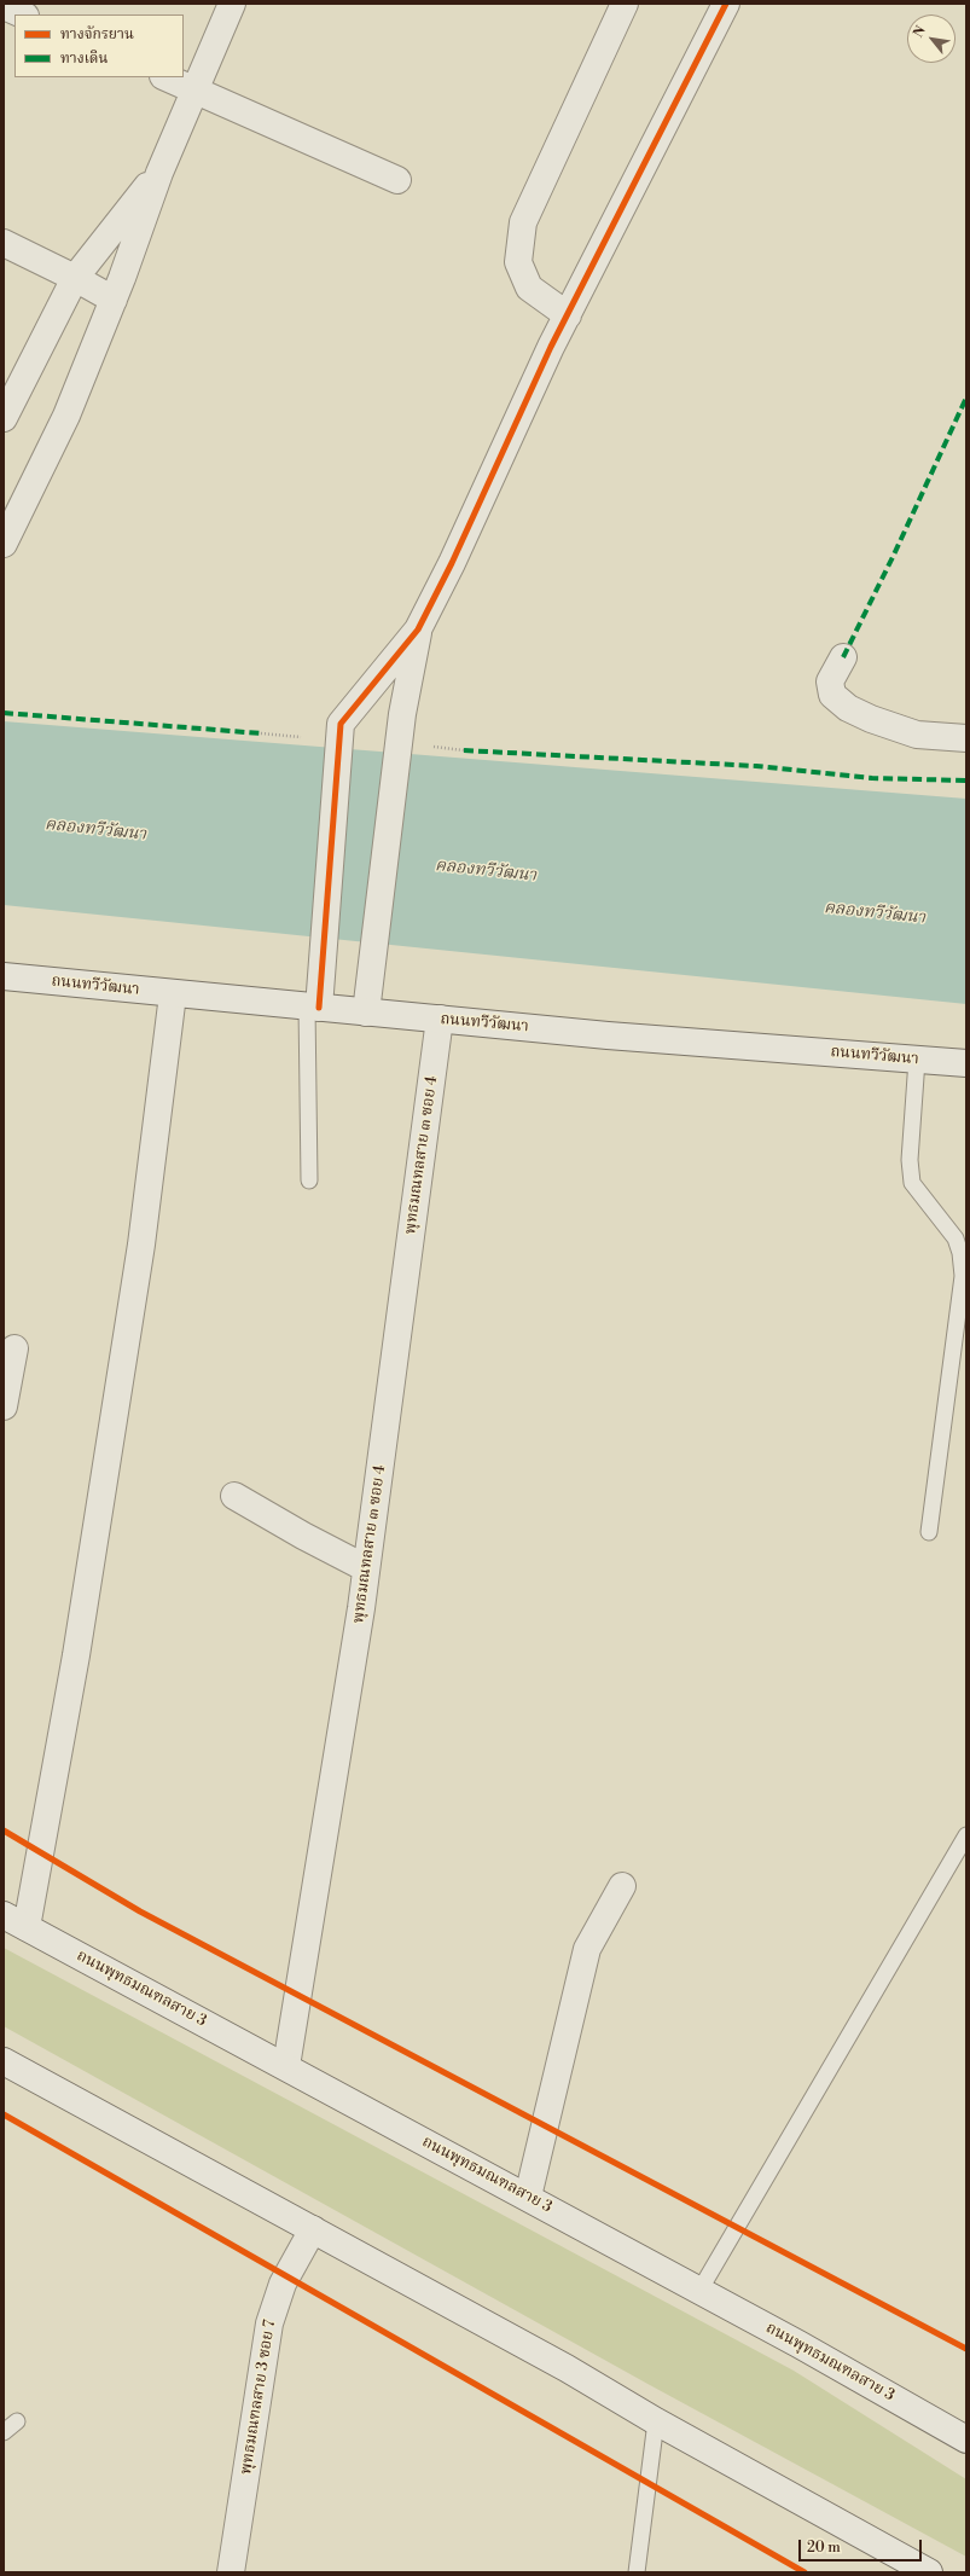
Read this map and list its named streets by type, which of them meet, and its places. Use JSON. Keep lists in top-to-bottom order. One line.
{"streets":{"street":["ถนนทวีวัฒนา","พุทธมณทลสาย ๓ ซอย 4","ถนนพุทธมณฑลสาย 3","พุทธมณฑลสาย 3 ซอย 7"]},"crossings":[["ถนนทวีวัฒนา","พุทธมณทลสาย ๓ ซอย 4"],["พุทธมณทลสาย ๓ ซอย 4","ถนนพุทธมณฑลสาย 3"]],"water":["คลองทวีวัฒนา"],"legend":["ทางจักรยาน","ทางเดิน"],"scale_bar":"20 m","north":"top left"}
